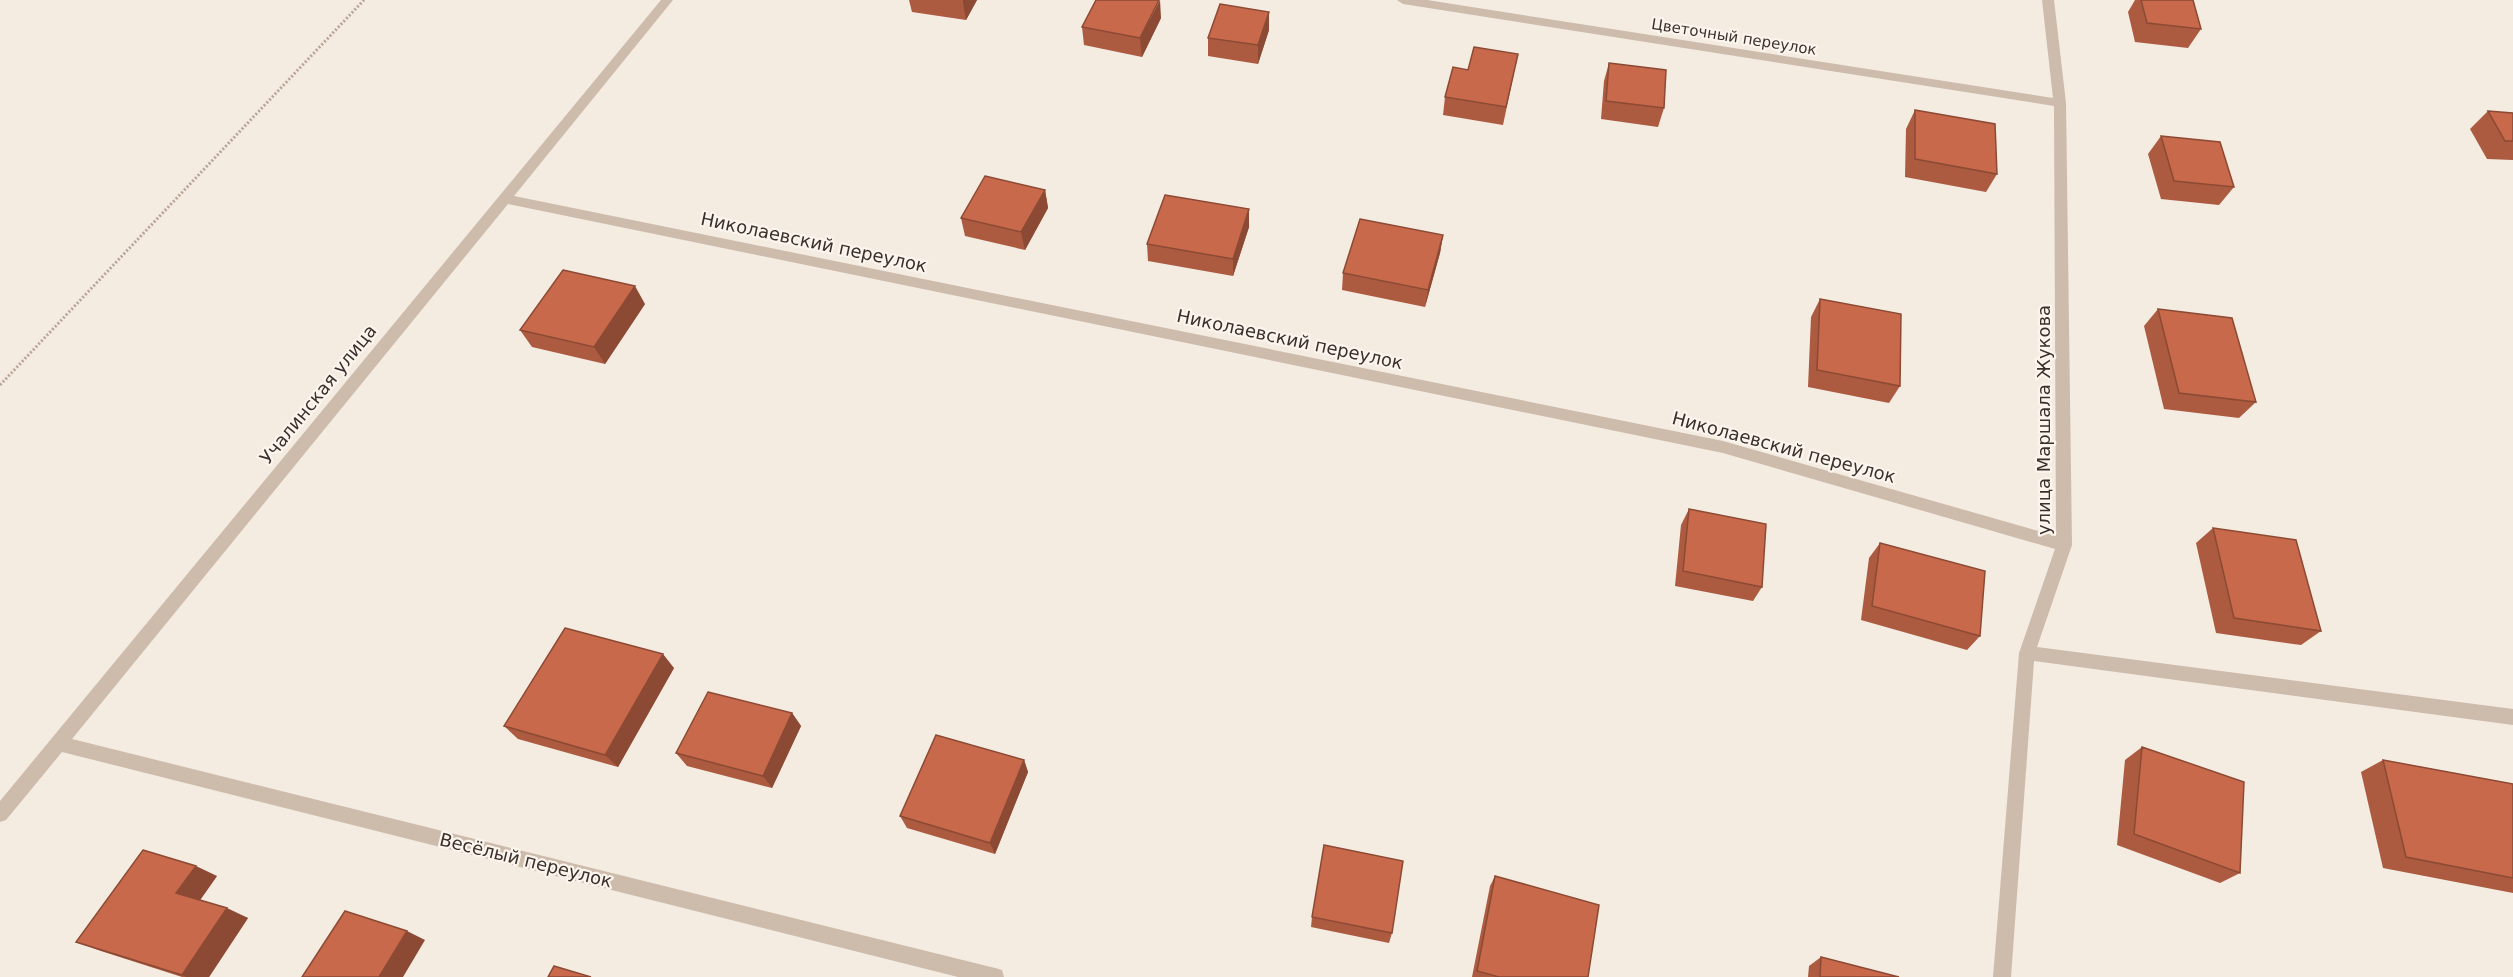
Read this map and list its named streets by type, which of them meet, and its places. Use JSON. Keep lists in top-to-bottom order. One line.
{"streets":{"street":["Цветочный переулок","Николаевский переулок","Учалинская улица","улица Маршала Жукова","Весёлый переулок"]},"crossings":[["Цветочный переулок","улица Маршала Жукова"],["Николаевский переулок","Учалинская улица"],["Николаевский переулок","улица Маршала Жукова"],["Учалинская улица","Весёлый переулок"]]}
